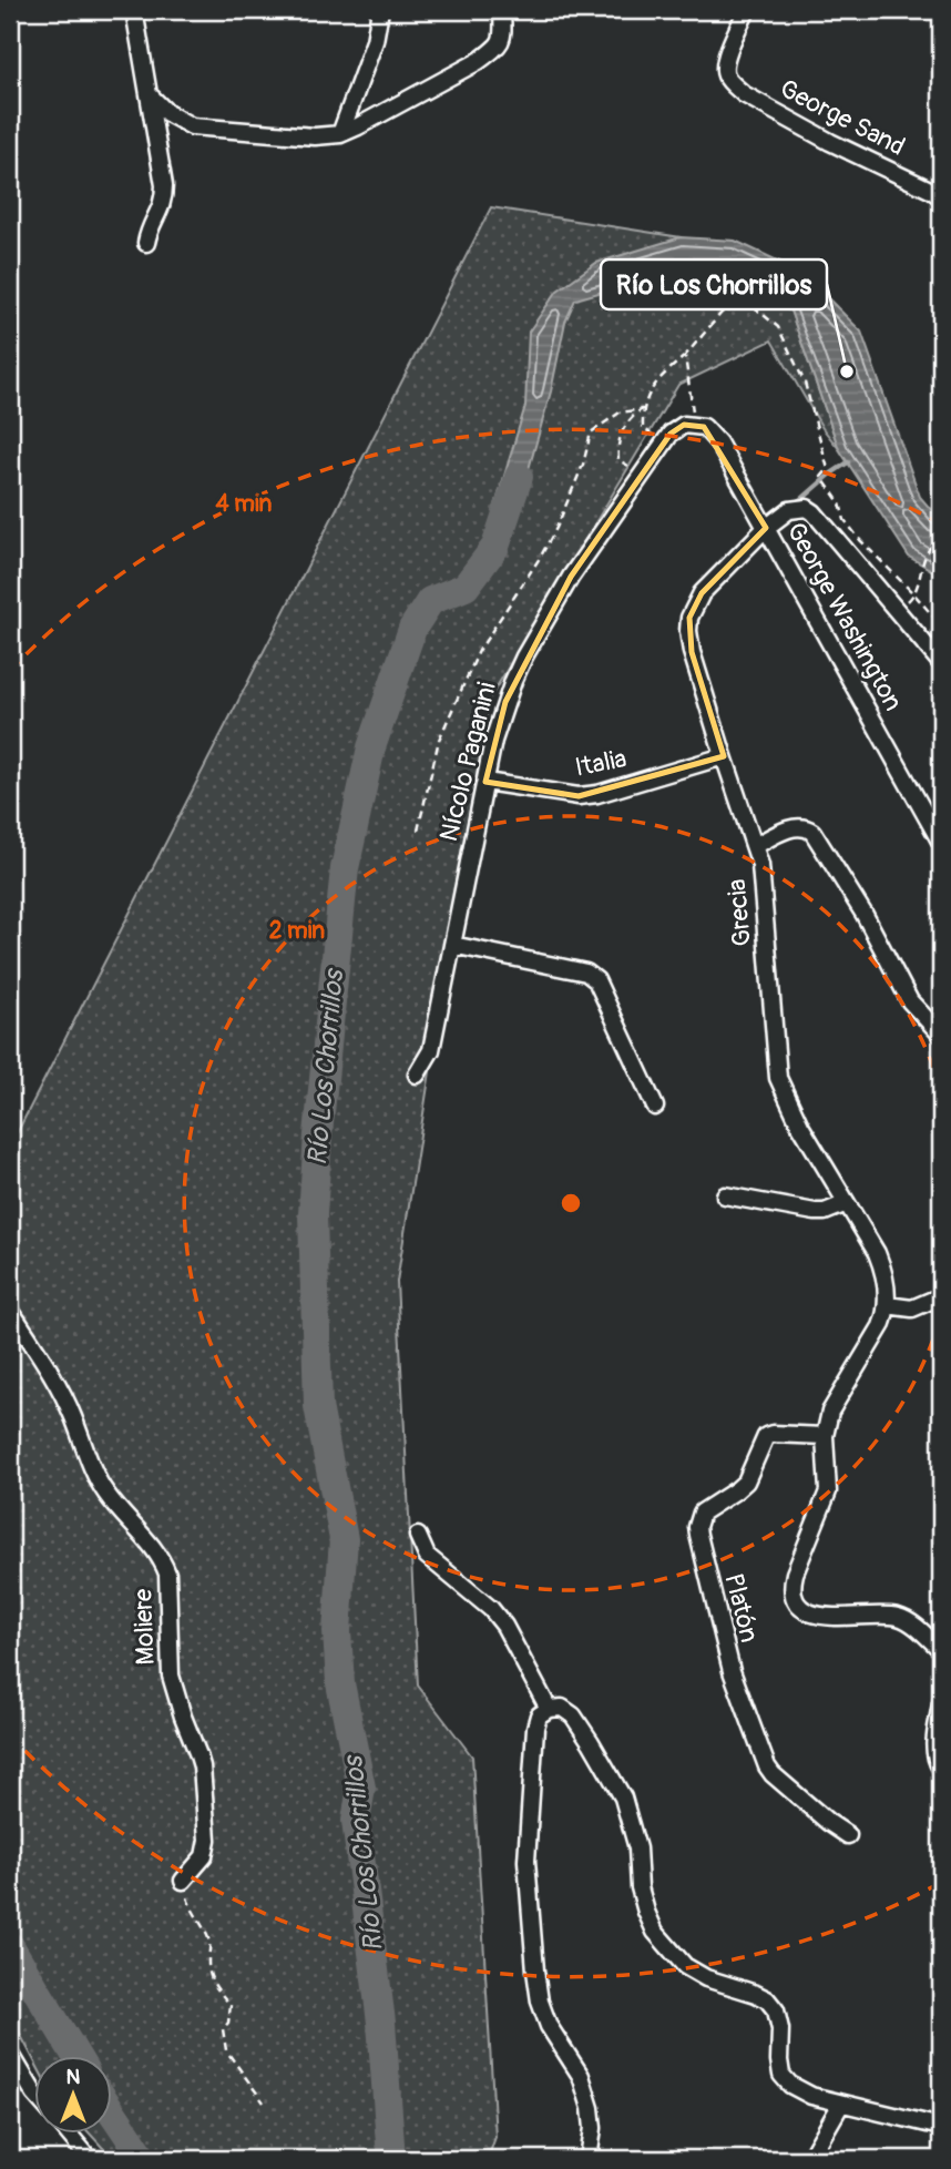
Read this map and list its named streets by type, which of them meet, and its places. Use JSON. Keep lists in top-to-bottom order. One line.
{"streets":{"street":["George Sand","George Washington","Nícolo Paganini","Italia","Grecia","Platón","Moliere"]},"crossings":[["George Washington","Nícolo Paganini"],["George Washington","Grecia"],["Nícolo Paganini","Italia"],["Italia","Grecia"]],"water":["Río Los Chorrillos"],"places":["Río Los Chorrillos"],"north":"top","rings":["4 min","2 min"]}
